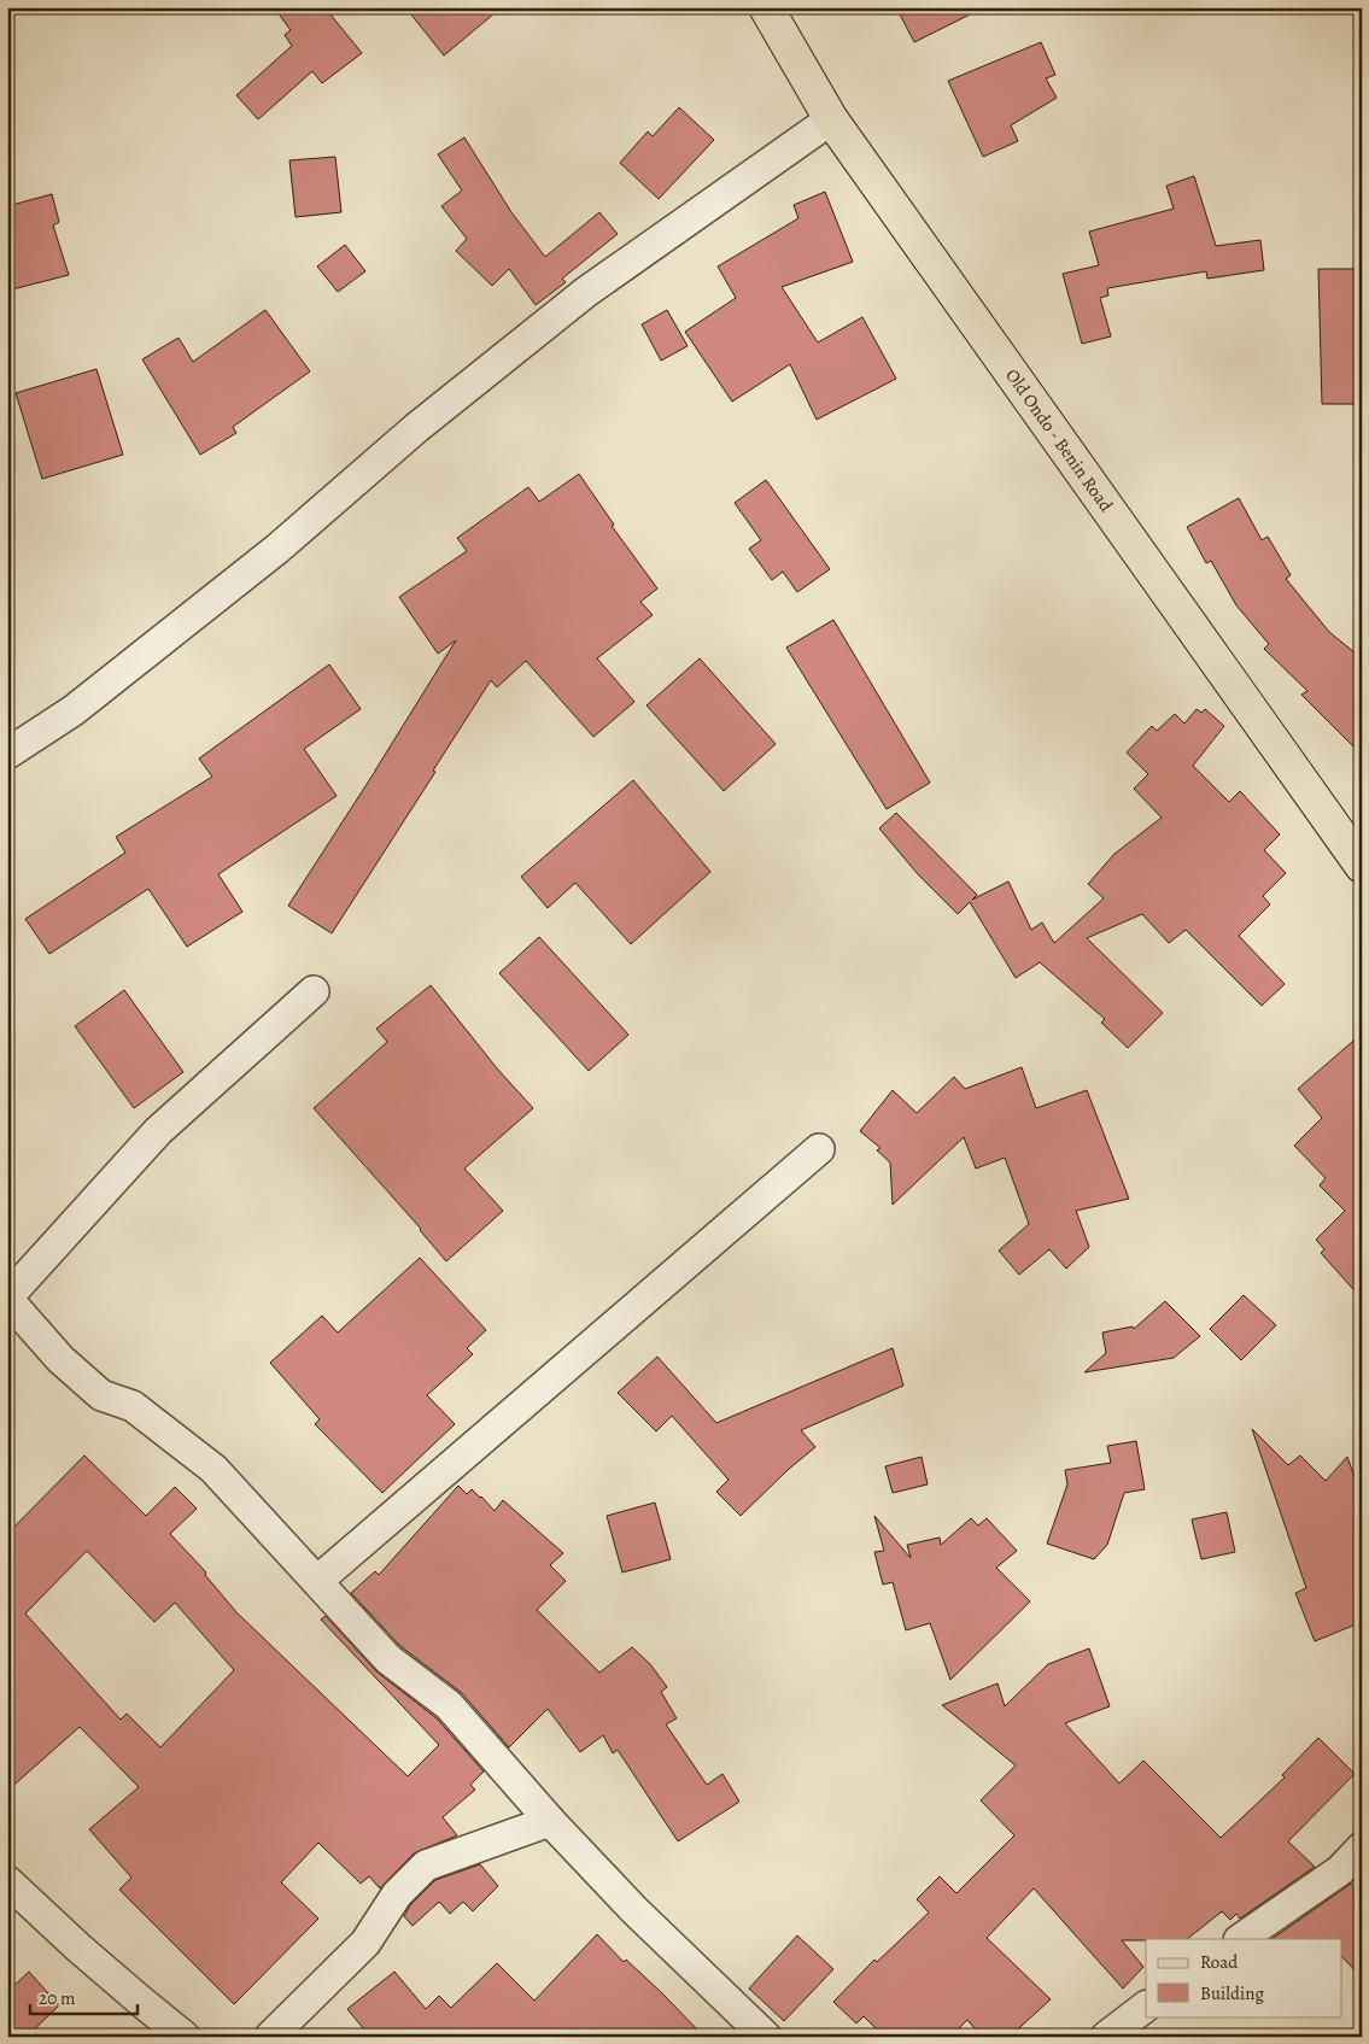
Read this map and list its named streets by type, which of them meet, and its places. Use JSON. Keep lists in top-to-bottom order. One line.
{"streets":{"main road":["Old Ondo - Benin Road"]},"legend":["Road","Building"],"scale_bar":"20 m"}
